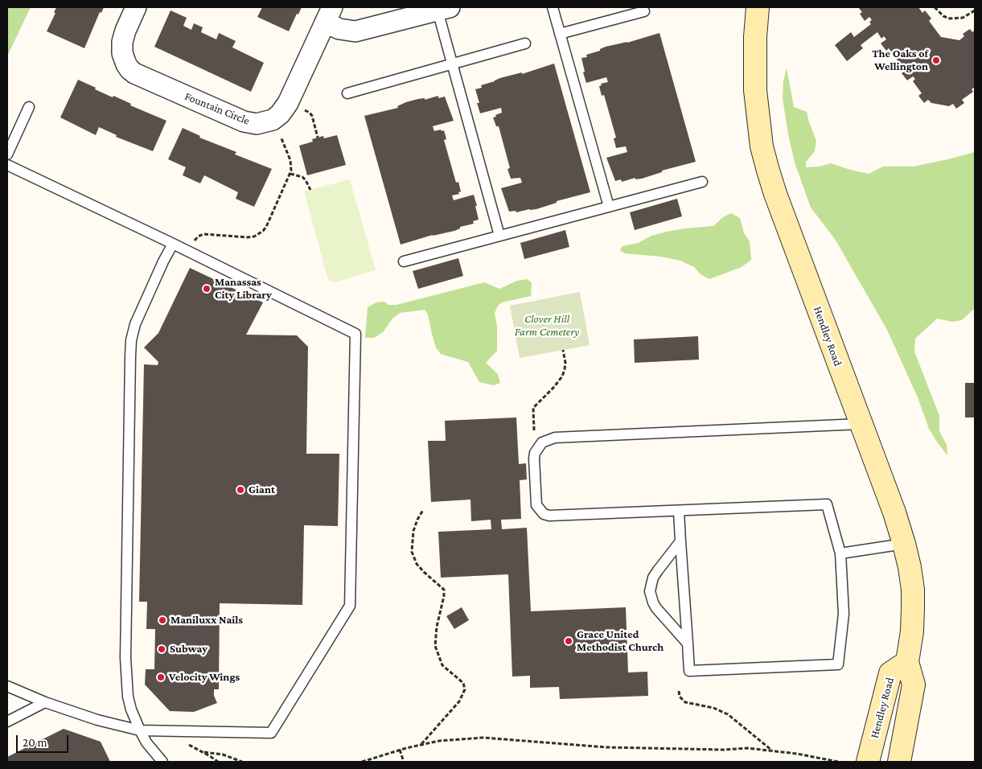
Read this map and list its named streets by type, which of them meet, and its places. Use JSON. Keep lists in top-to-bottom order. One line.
{"streets":{"street":["Fountain Circle","Hendley Road"]},"parks":["Clover Hill Farm Cemetery"],"places":["The Oaks of Wellington","Manassas City Library","Giant","Maniluxx Nails","Grace United Methodist Church","Subway","Velocity Wings"],"scale_bar":"20 m"}
